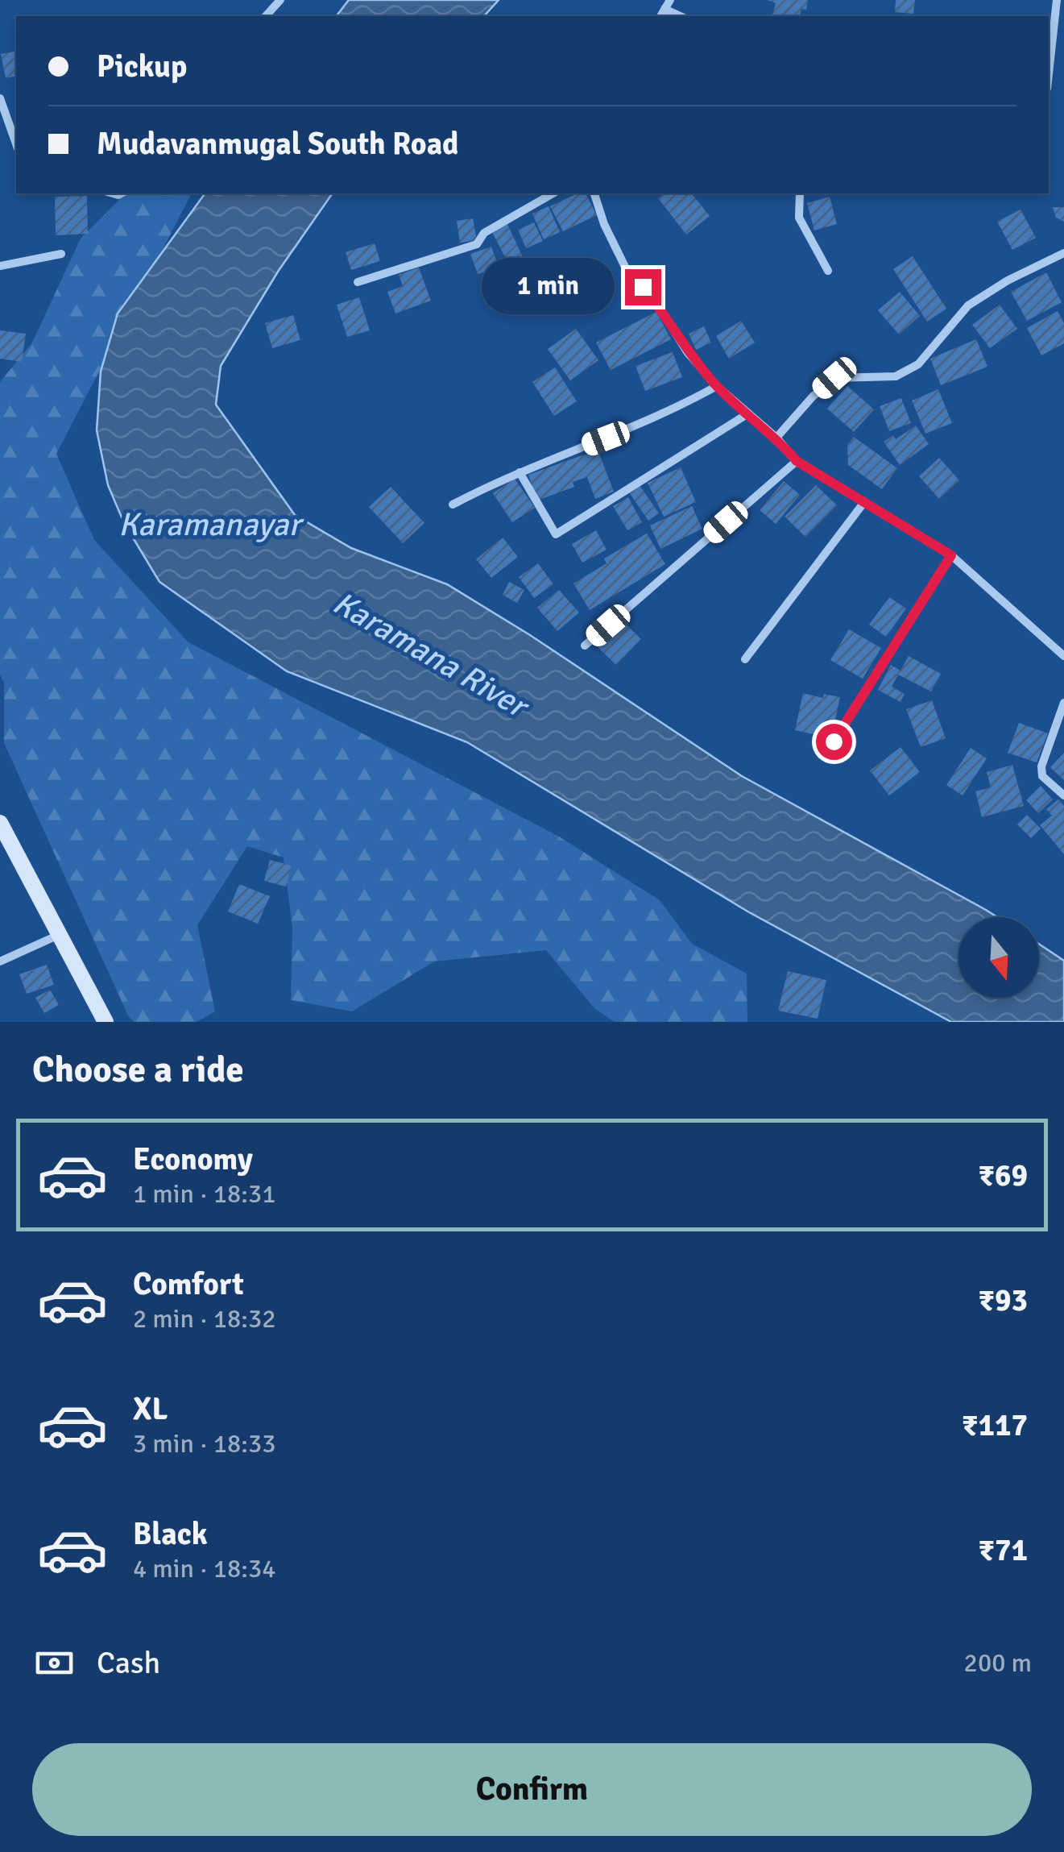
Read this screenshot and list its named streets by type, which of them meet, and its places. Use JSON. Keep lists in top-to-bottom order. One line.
{"water":["Karamanayar","Karamana River"],"north":"bottom","page":{"banner":["Pickup","Mudavanmugal South Road"],"bubble":"1 min","heading":"Choose a ride","list":[{"name":"Economy","note":"1 min · 18:31","value":"₹69"},{"name":"Comfort","note":"2 min · 18:32","value":"₹93"},{"name":"XL","note":"3 min · 18:33","value":"₹117"},{"name":"Black","note":"4 min · 18:34","value":"₹71"}],"pay":["Cash","200 m"],"buttons":"Confirm"}}
